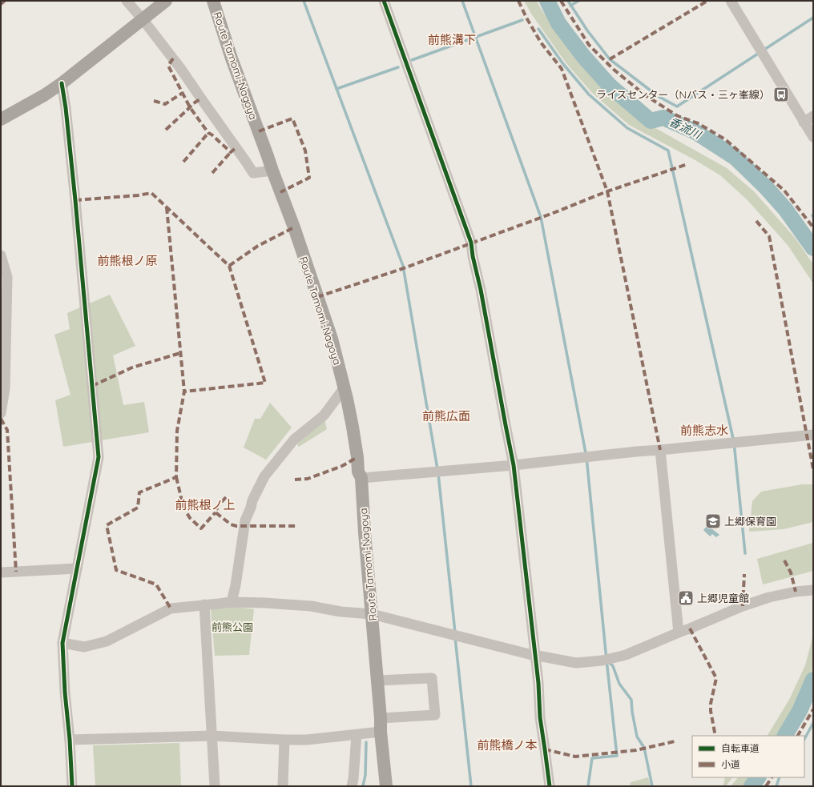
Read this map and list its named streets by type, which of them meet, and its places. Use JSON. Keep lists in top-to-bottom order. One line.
{"streets":{"main road":["Route Tamomi-Nagoya"]},"districts":["前熊溝下","前熊根ノ原","前熊広面","前熊志水","前熊根ノ上","前熊橋ノ本"],"water":["香流川"],"parks":["前熊公園"],"places":{"bus stop":["ライスセンター（Nバス・三ヶ峯線）"],"school or university":["上郷保育園"],"public building":["上郷児童館"]},"legend":["自転車道","小道"]}
